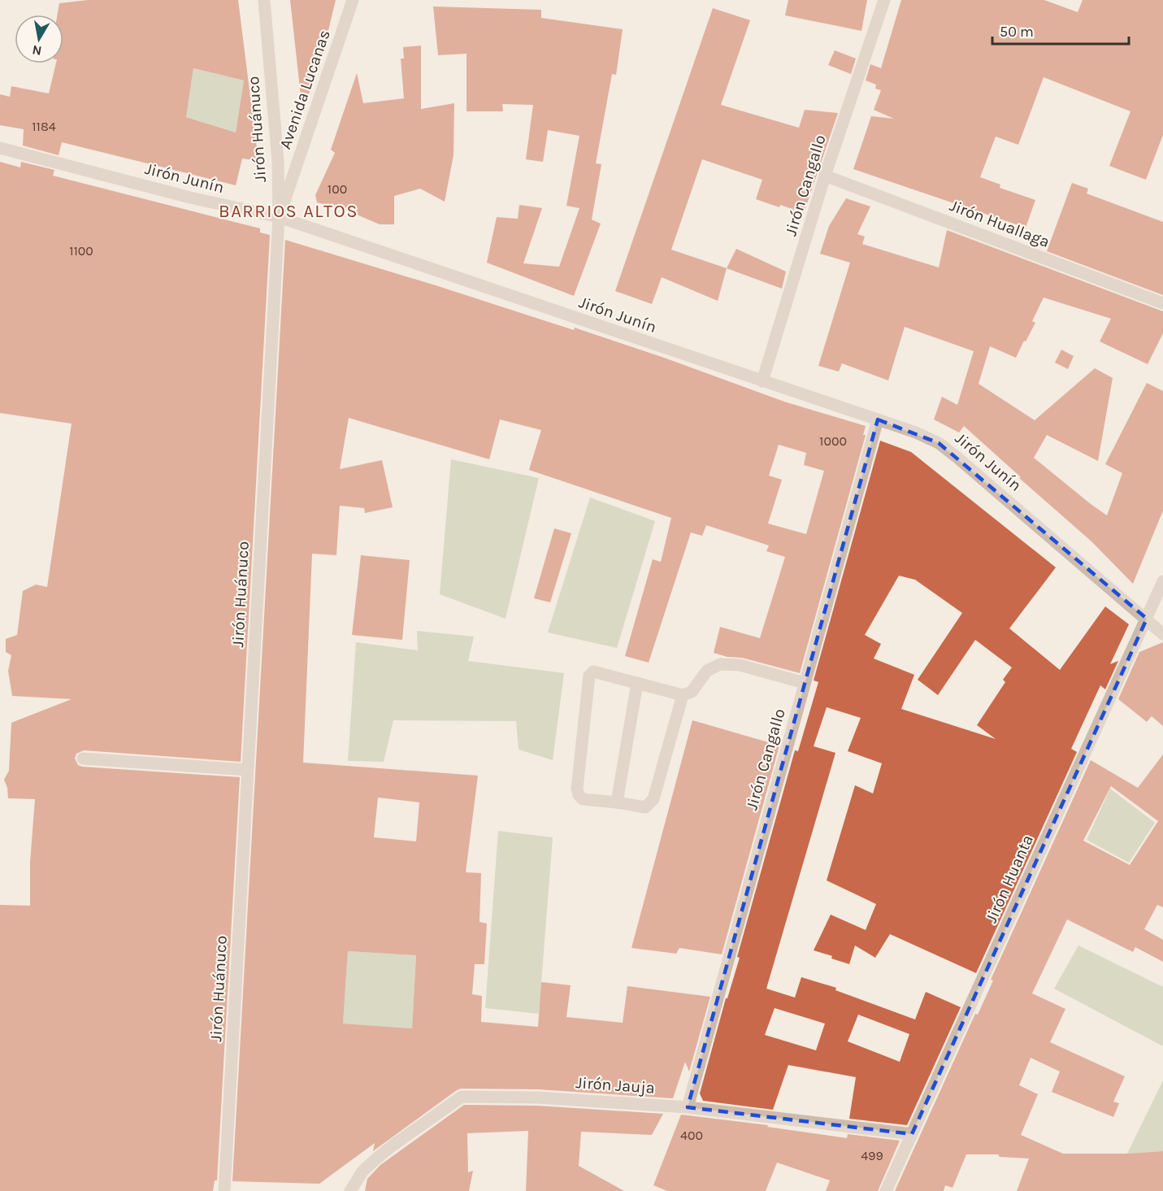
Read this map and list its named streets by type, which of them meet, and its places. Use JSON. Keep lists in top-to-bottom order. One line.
{"streets":{"street":["Avenida Lucanas","Jirón Huánuco","Jirón Junín","Jirón Cangallo","Jirón Huallaga","Jirón Huanta","Jirón Jauja"]},"crossings":[["Avenida Lucanas","Jirón Huánuco"],["Avenida Lucanas","Jirón Junín"],["Jirón Huánuco","Jirón Junín"],["Jirón Junín","Jirón Cangallo"],["Jirón Junín","Jirón Huanta"],["Jirón Cangallo","Jirón Huallaga"],["Jirón Cangallo","Jirón Jauja"],["Jirón Huanta","Jirón Jauja"]],"districts":["BARRIOS ALTOS"],"house_numbers":["1184","100","1100","1000","400","499"],"scale_bar":"50 m","north":"bottom"}
